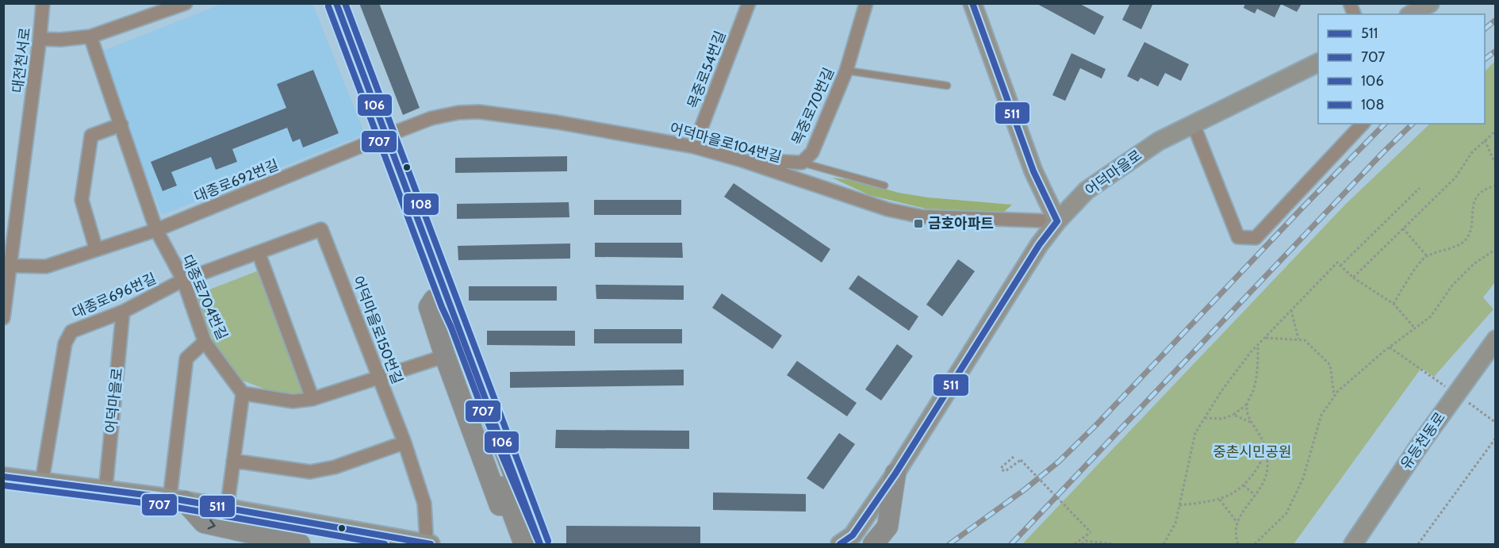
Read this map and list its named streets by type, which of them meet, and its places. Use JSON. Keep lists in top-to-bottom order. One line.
{"streets":{"main road":["어덕마을로","유등천동로"],"street":["대전천서로","목중로54번길","목중로70번길","어덕마을로104번길","대종로692번길","대종로696번길","대종로704번길","어덕마을로150번길"]},"crossings":[["대전천서로","대종로692번길"],["목중로54번길","어덕마을로104번길"],["목중로70번길","어덕마을로104번길"],["어덕마을로104번길","어덕마을로"],["어덕마을로104번길","대종로692번길"],["어덕마을로","대종로696번길"],["대종로692번길","대종로704번길"],["대종로696번길","대종로704번길"],["대종로696번길","어덕마을로150번길"]],"parks":["중촌시민공원"],"places":{"transit":["금호아파트"]},"lines":["transit line 511","transit line 106","transit line 108","transit line 707"],"legend":["511","707","106","108"]}
